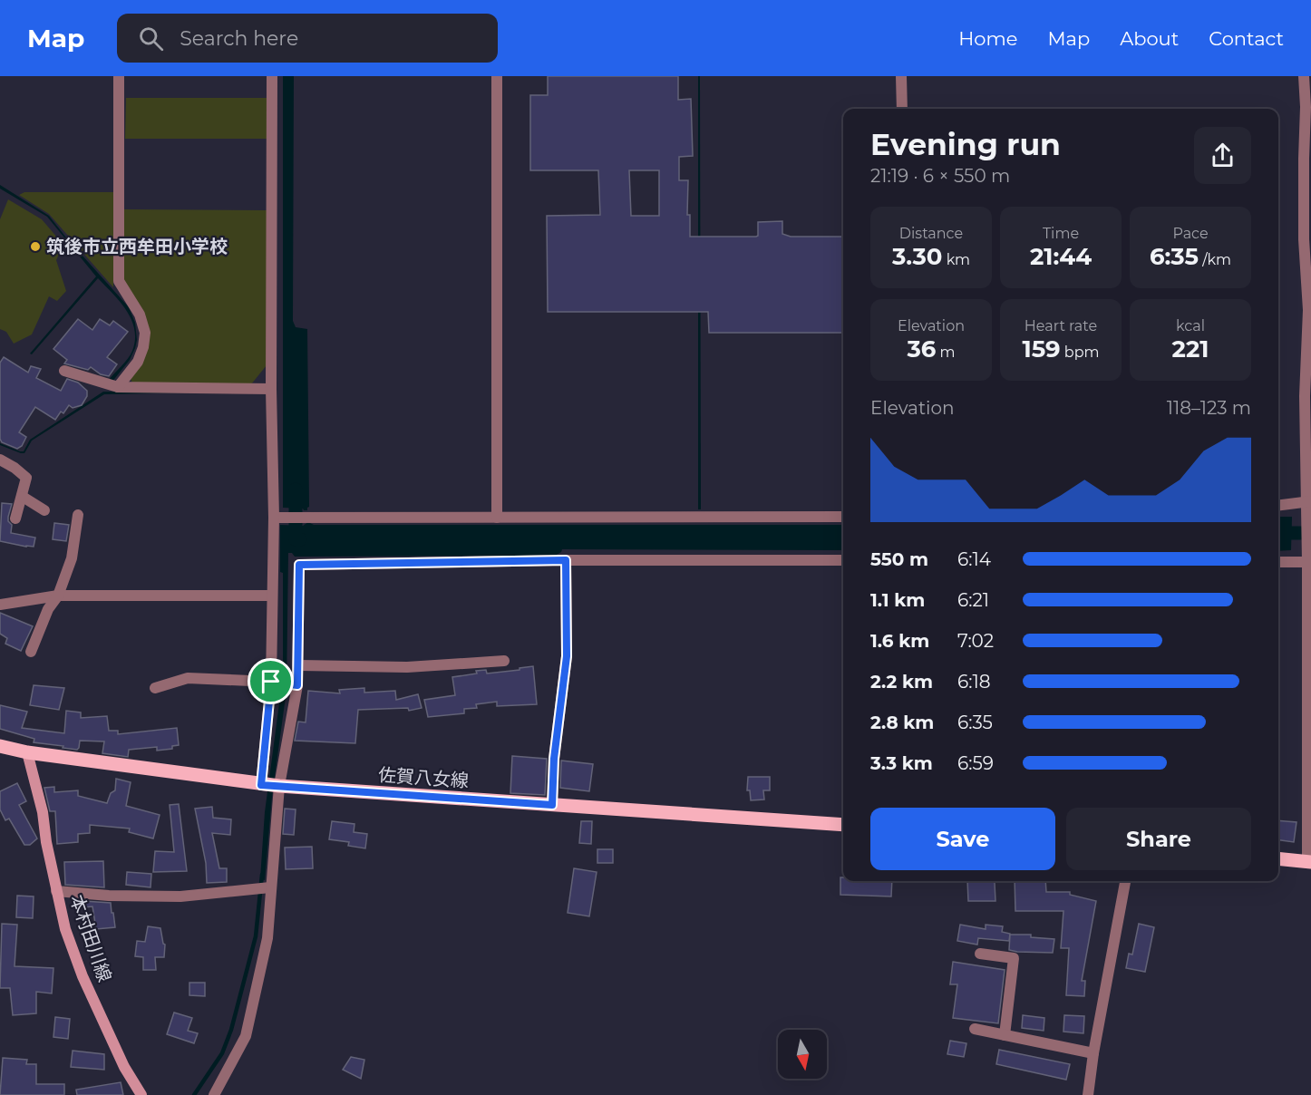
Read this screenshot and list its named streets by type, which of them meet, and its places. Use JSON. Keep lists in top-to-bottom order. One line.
{"streets":{"main road":["佐賀八女線","本村田川線"]},"crossings":[["佐賀八女線","本村田川線"]],"places":["筑後市立西牟田小学校"],"north":"bottom","page":{"header":"Map","search":"Search here","nav":["Home","Map","About","Contact"],"heading":["Evening run","21:19 · 6 × 550 m"],"stats":[["Distance","3.30 km"],["Time","21:44"],["Pace","6:35 /km"],["Elevation","36 m"],["Heart rate","159 bpm"],["kcal","221"]],"chart":["Elevation","118–123 m"],"list":[{"name":"550 m","note":"6:14"},{"name":"1.1 km","note":"6:21"},{"name":"1.6 km","note":"7:02"},{"name":"2.2 km","note":"6:18"},{"name":"2.8 km","note":"6:35"},{"name":"3.3 km","note":"6:59"}],"buttons":["Save","Share"]}}
